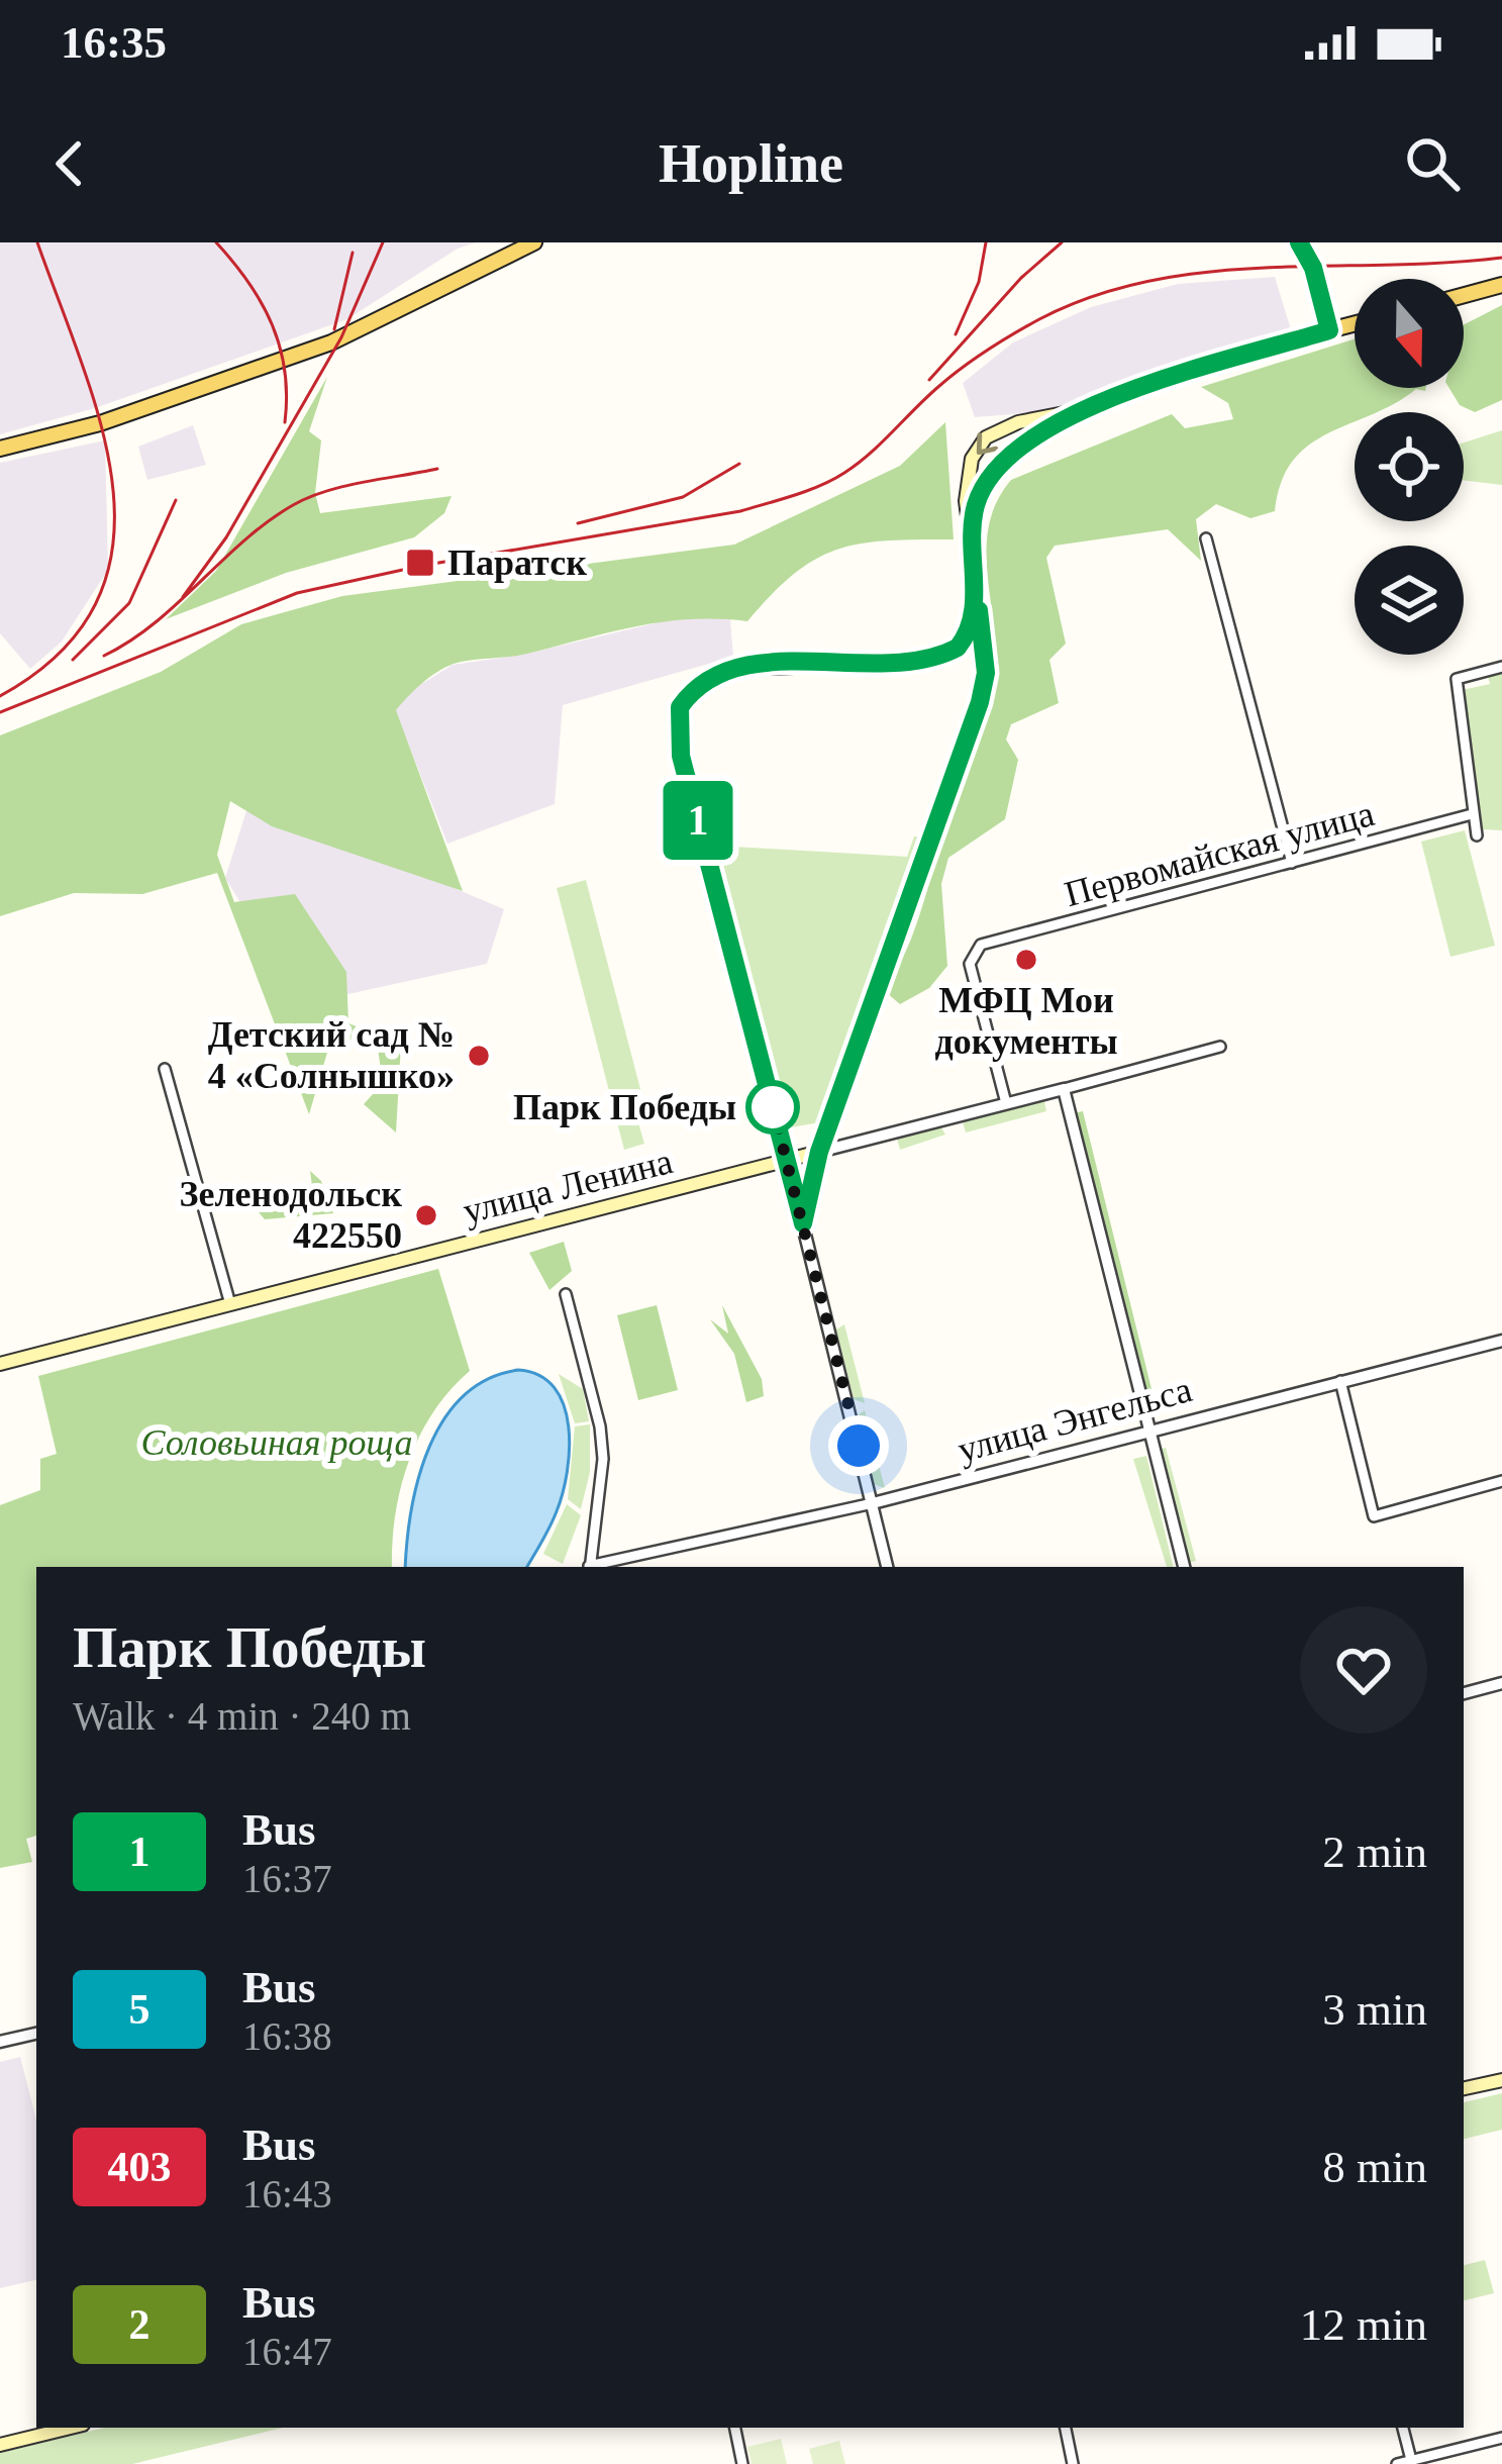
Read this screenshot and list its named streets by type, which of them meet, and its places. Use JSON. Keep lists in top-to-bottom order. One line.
{"streets":{"main road":["улица Ленина"],"street":["Первомайская улица","улица Энгельса"]},"crossings":[["Первомайская улица","улица Ленина"]],"parks":["Соловьиная роща"],"places":{"transit":["Паратск"],"other":["МФЦ Мои документы","Детский сад № 4 «Солнышко»","Парк Победы","Зеленодольск 422550"]},"lines":["bus line 1"],"north":"bottom","page":{"status":"16:35","header":"Hopline","on_map":"1","heading":["Парк Победы","Walk · 4 min · 240 m"],"list":[{"mark":"1","name":"Bus","note":"16:37","value":"2 min"},{"mark":"5","name":"Bus","note":"16:38","value":"3 min"},{"mark":"403","name":"Bus","note":"16:43","value":"8 min"},{"mark":"2","name":"Bus","note":"16:47","value":"12 min"}]}}
